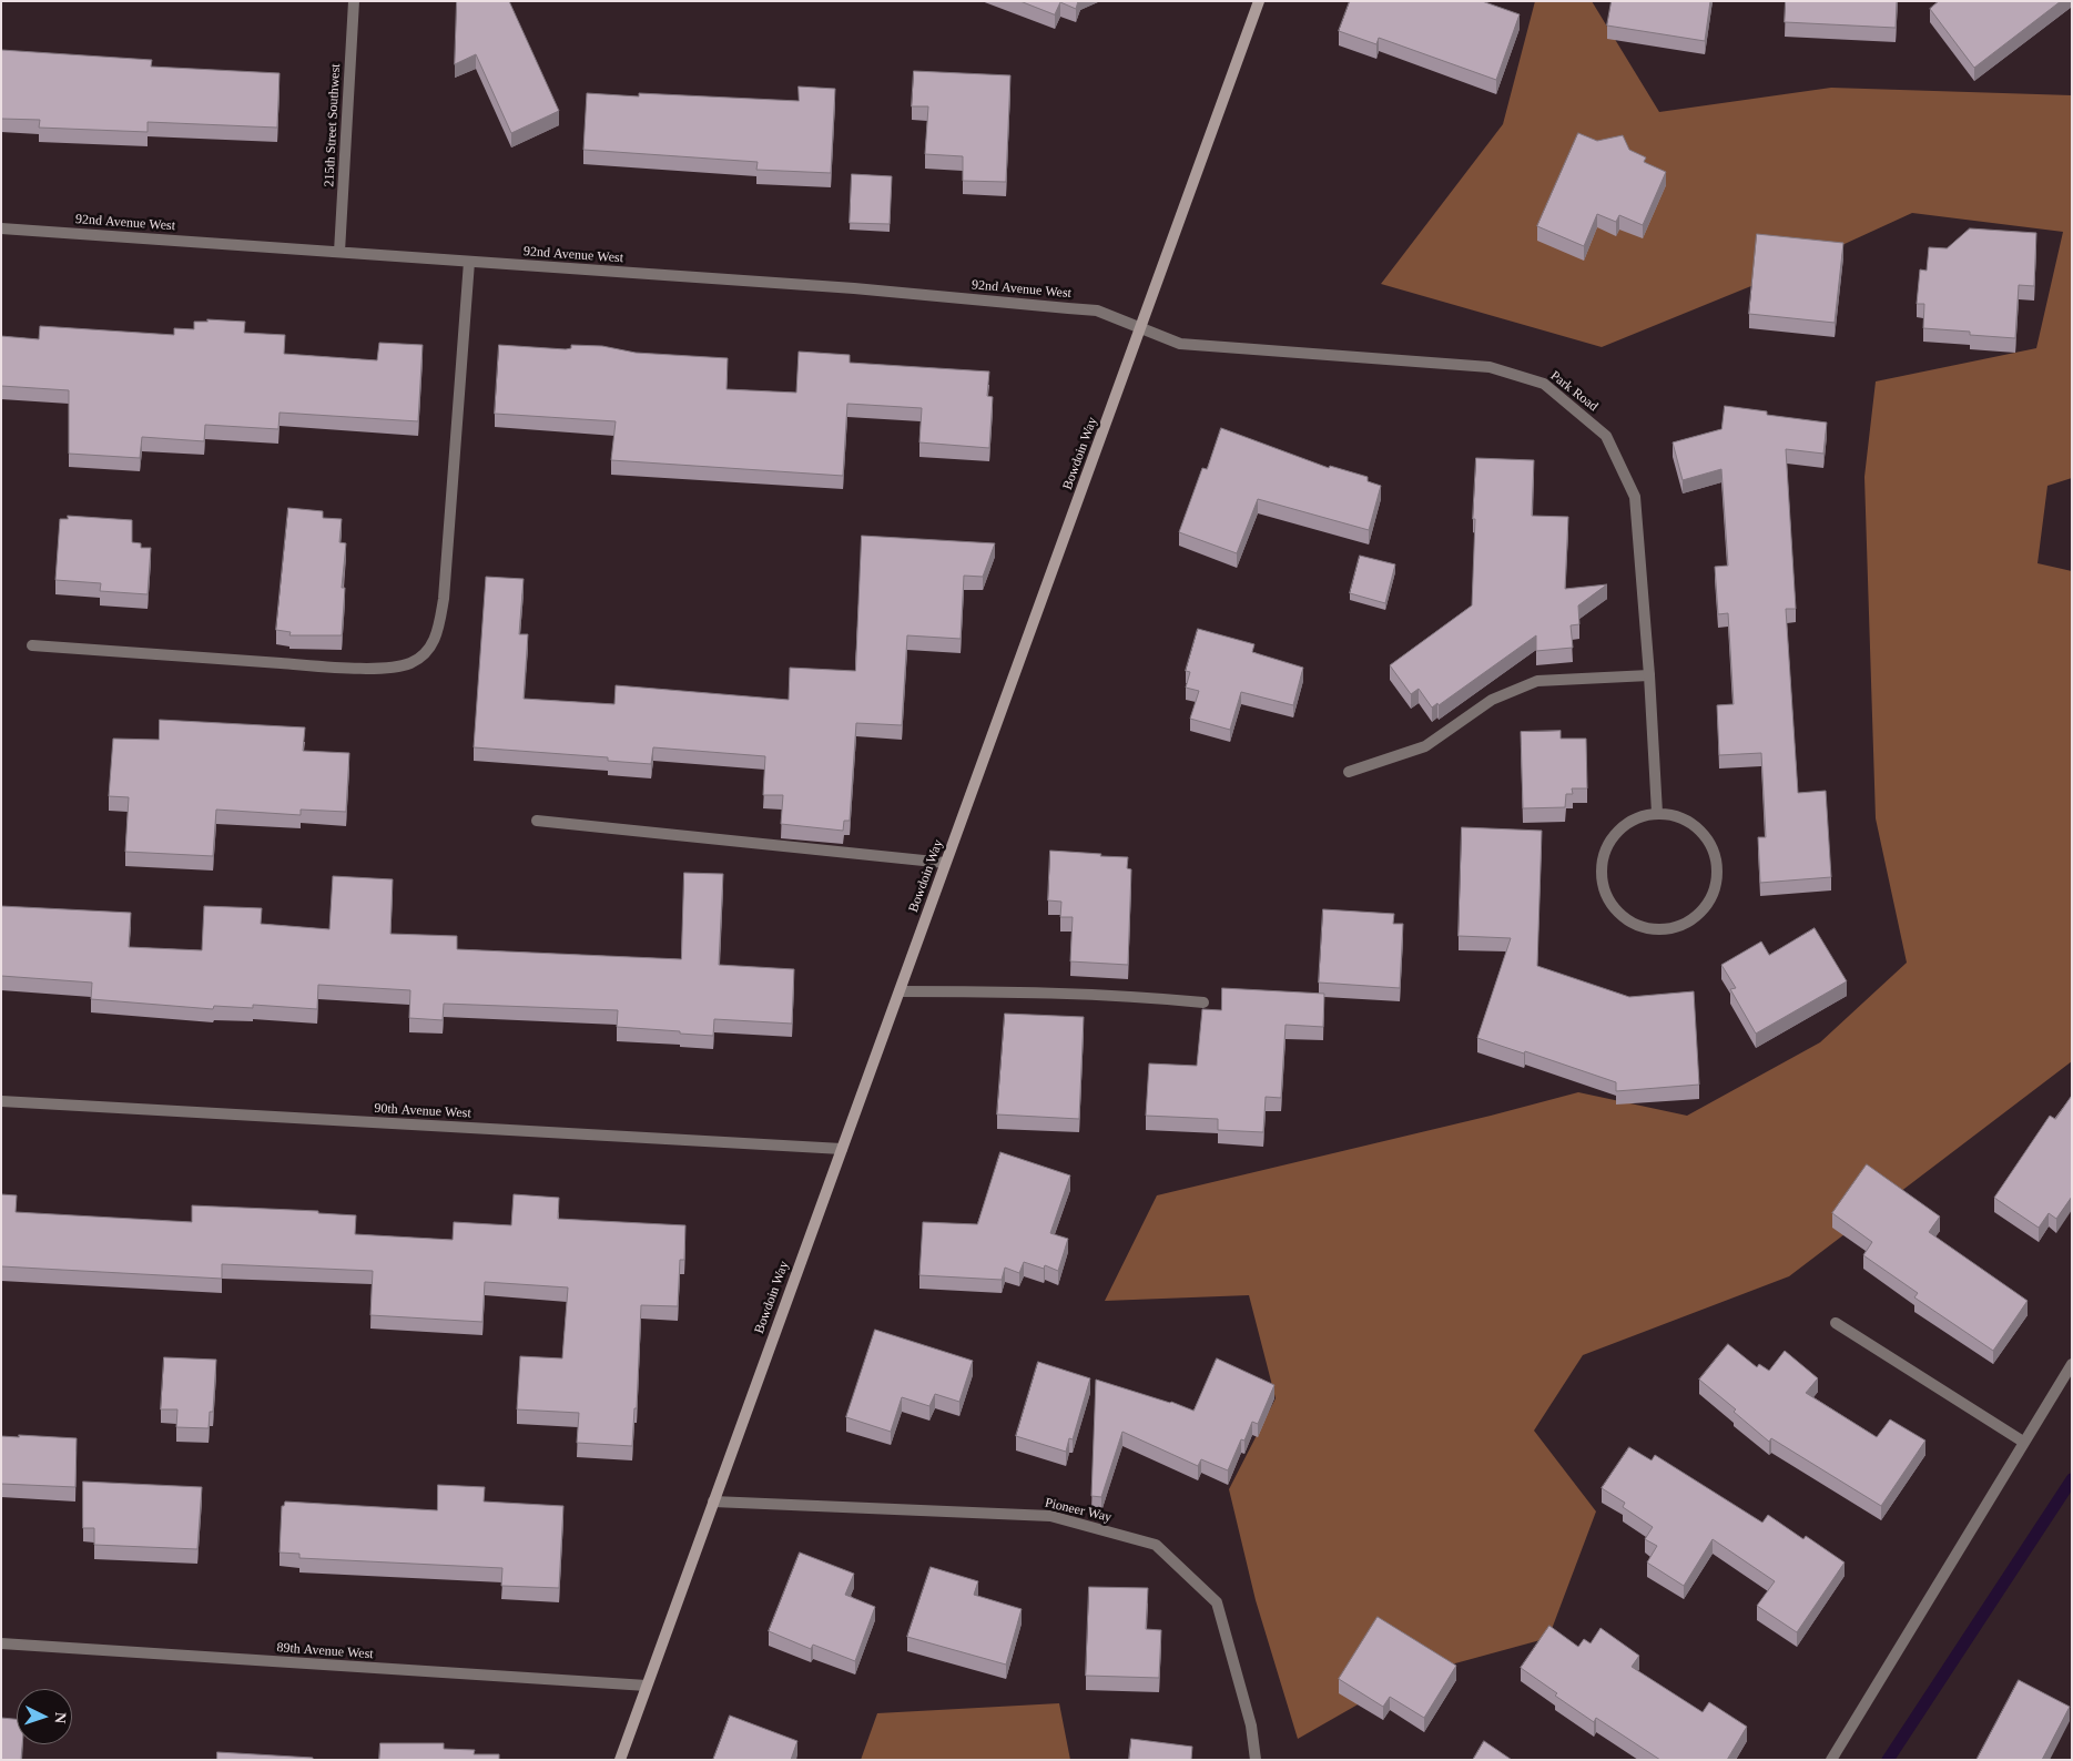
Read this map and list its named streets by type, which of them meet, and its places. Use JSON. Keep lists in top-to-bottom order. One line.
{"streets":{"street":["215th Street Southwest","92nd Avenue West","Park Road","Bowdoin Way","90th Avenue West","Pioneer Way","89th Avenue West"]},"crossings":[["215th Street Southwest","92nd Avenue West"],["92nd Avenue West","Park Road"],["92nd Avenue West","Bowdoin Way"],["Park Road","Bowdoin Way"],["Bowdoin Way","90th Avenue West"],["Bowdoin Way","Pioneer Way"],["Bowdoin Way","89th Avenue West"]],"north":"right"}
